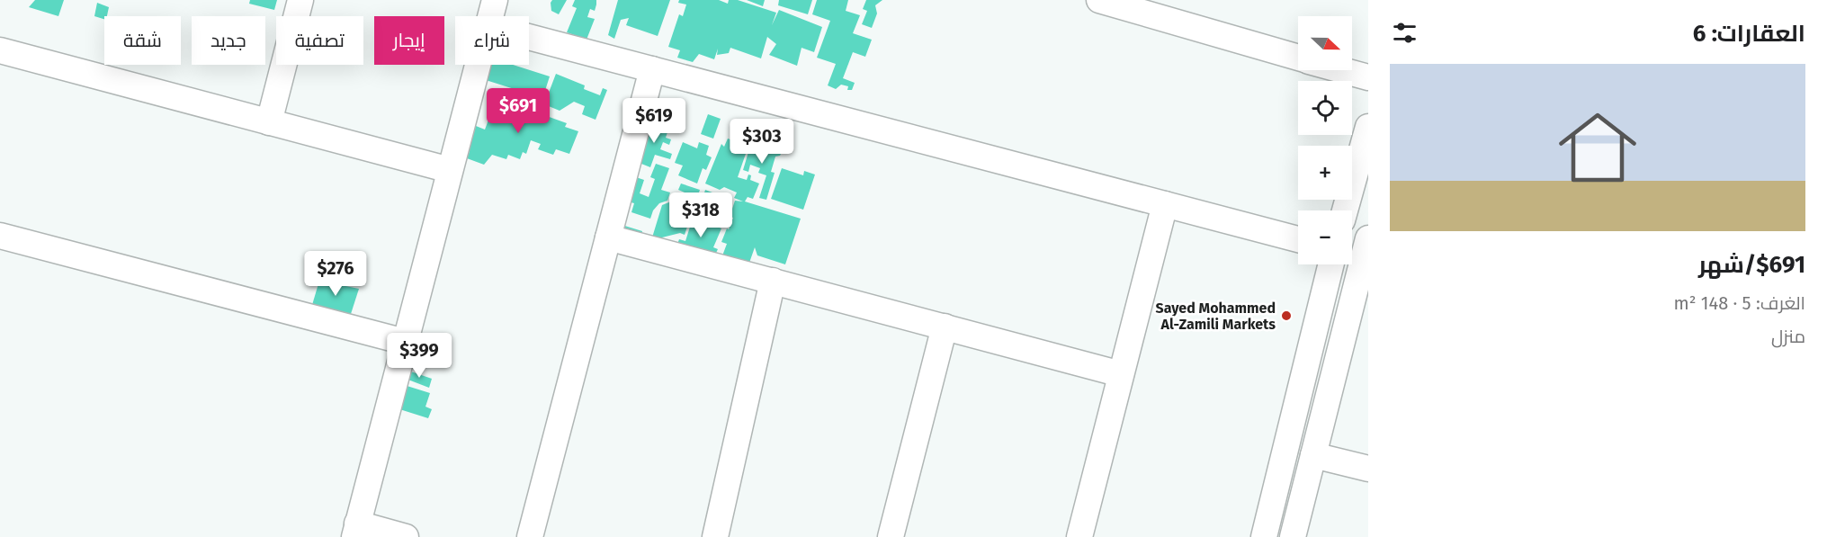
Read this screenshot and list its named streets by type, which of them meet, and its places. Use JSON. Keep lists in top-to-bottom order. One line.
{"places":["Sayed Mohammed Al-Zamili Markets"],"north":"right","page":{"heading":"العقارات: 6","map_buttons":["+","−"],"chip":["شراء","إيجار","تصفية","جديد","شقة"],"list":[{"name":"$691/شهر","note":"الغرف: 5 · 148 m² · منزل"}],"price":["$691","$619","$303","$318","$276","$399"]}}
